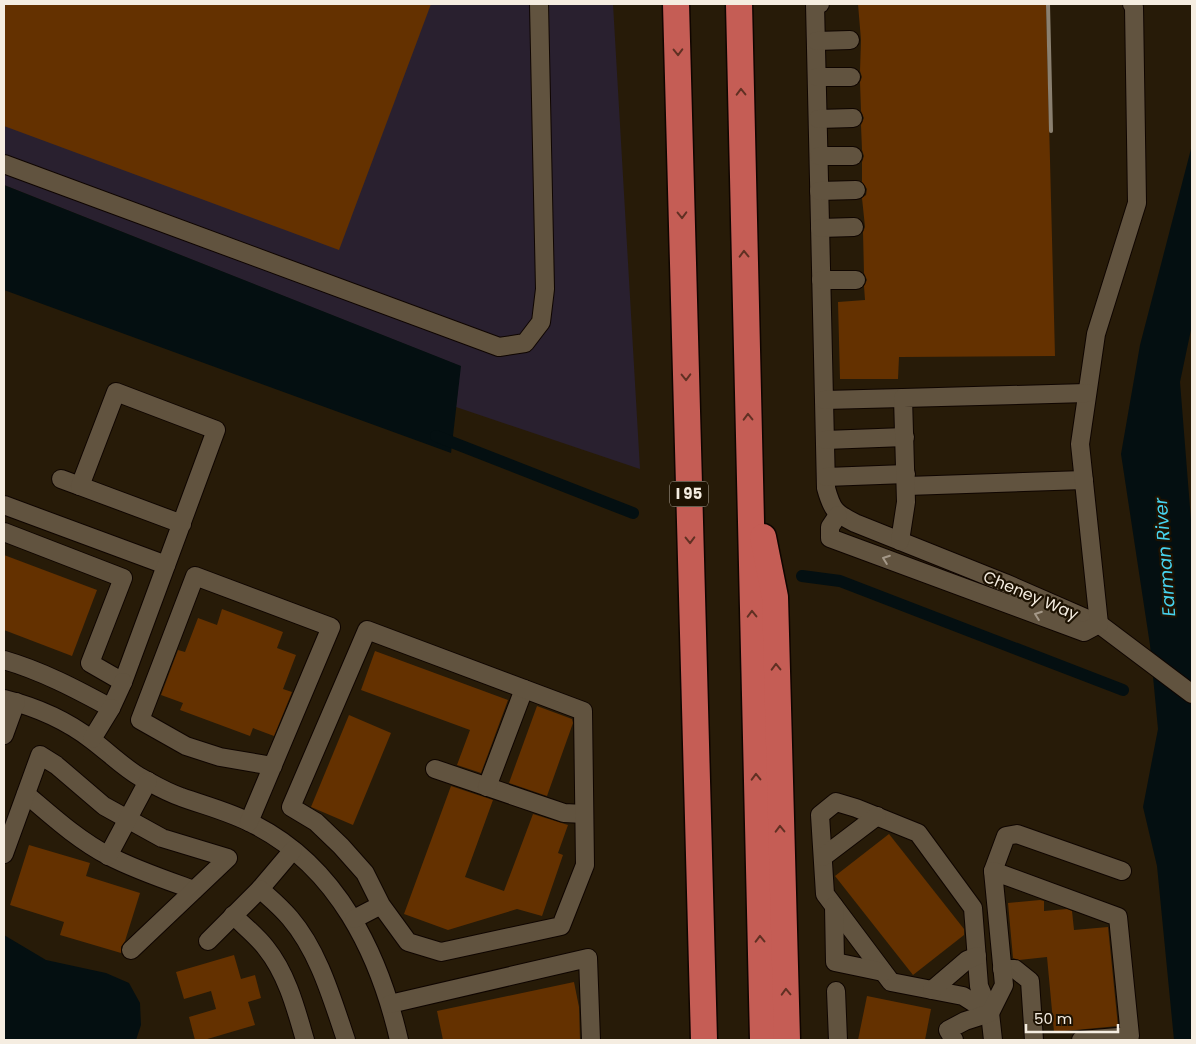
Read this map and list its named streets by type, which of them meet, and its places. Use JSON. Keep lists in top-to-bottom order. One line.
{"streets":{"highway":["I 95"],"street":["Cheney Way"]},"water":["Earman River"],"scale_bar":"50 m"}
